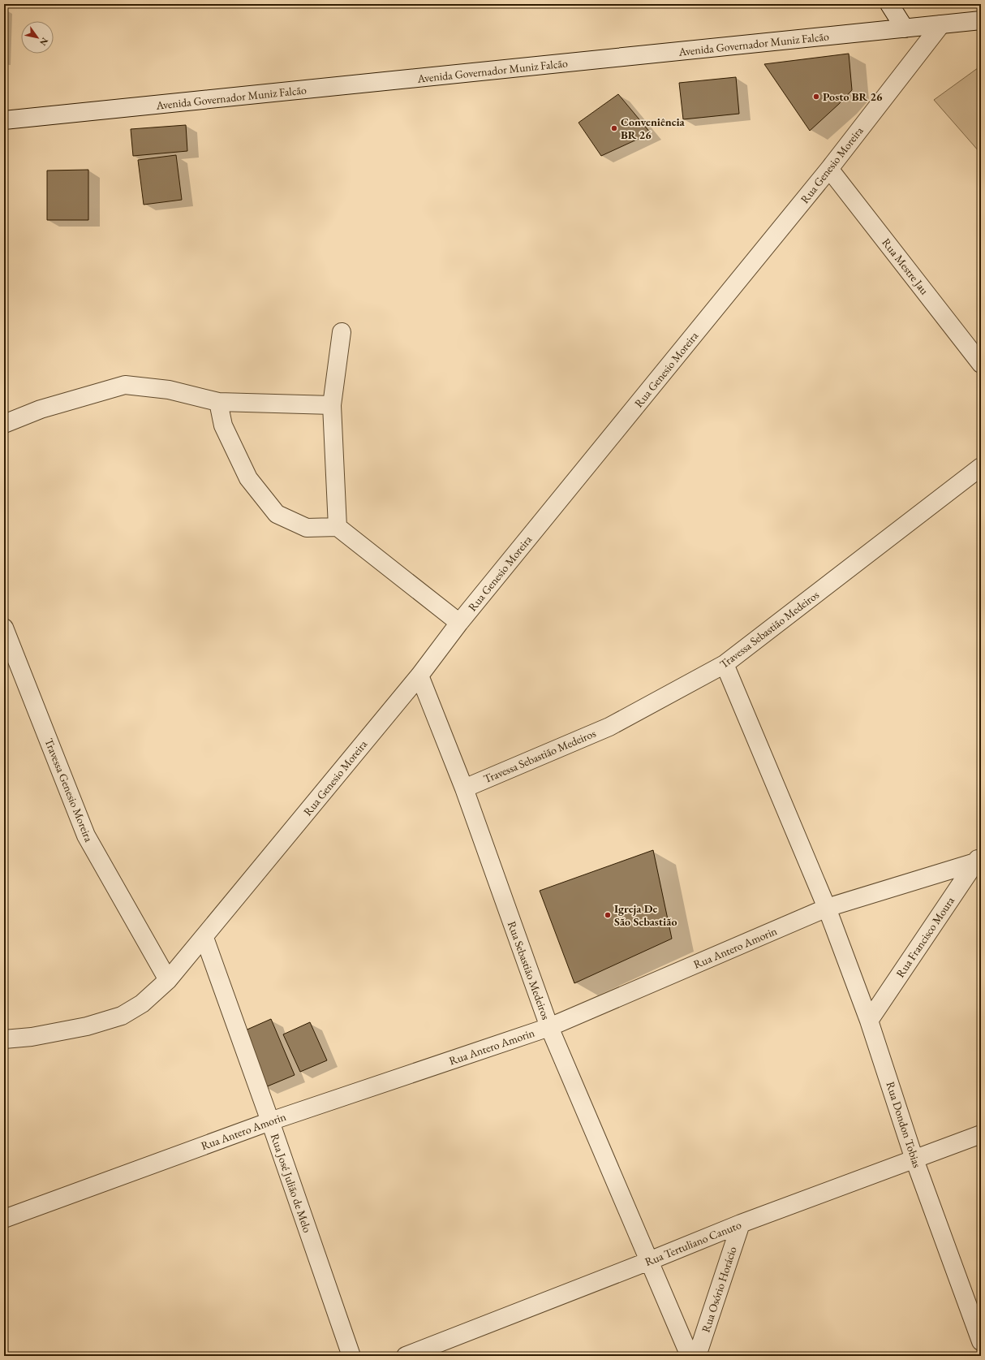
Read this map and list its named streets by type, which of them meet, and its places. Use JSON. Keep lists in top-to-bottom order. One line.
{"streets":{"street":["Avenida Governador Muniz Falcão","Rua Genesio Moreira","Rua Mestre Jau","Travessa Sebastião Medeiros","Travessa Genesio Moreira","Rua Francisco Moura","Rua Antero Amorin","Rua Sebastião Medeiros","Rua Dondon Tobias","Rua José Julião de Melo","Rua Tertuliano Canuto","Rua Osório Horácio"]},"crossings":[["Avenida Governador Muniz Falcão","Rua Genesio Moreira"],["Rua Genesio Moreira","Rua Mestre Jau"],["Rua Genesio Moreira","Travessa Genesio Moreira"],["Rua Genesio Moreira","Rua Sebastião Medeiros"],["Rua Genesio Moreira","Rua José Julião de Melo"],["Travessa Sebastião Medeiros","Rua Sebastião Medeiros"],["Travessa Sebastião Medeiros","Rua Dondon Tobias"],["Rua Francisco Moura","Rua Antero Amorin"],["Rua Francisco Moura","Rua Dondon Tobias"],["Rua Antero Amorin","Rua Sebastião Medeiros"],["Rua Antero Amorin","Rua Dondon Tobias"],["Rua Antero Amorin","Rua José Julião de Melo"],["Rua Sebastião Medeiros","Rua Tertuliano Canuto"],["Rua Dondon Tobias","Rua Tertuliano Canuto"],["Rua Tertuliano Canuto","Rua Osório Horácio"]],"places":["Posto BR 26","Conveniência BR 26","Igreja De São Sebastião"],"north":"bottom right"}
